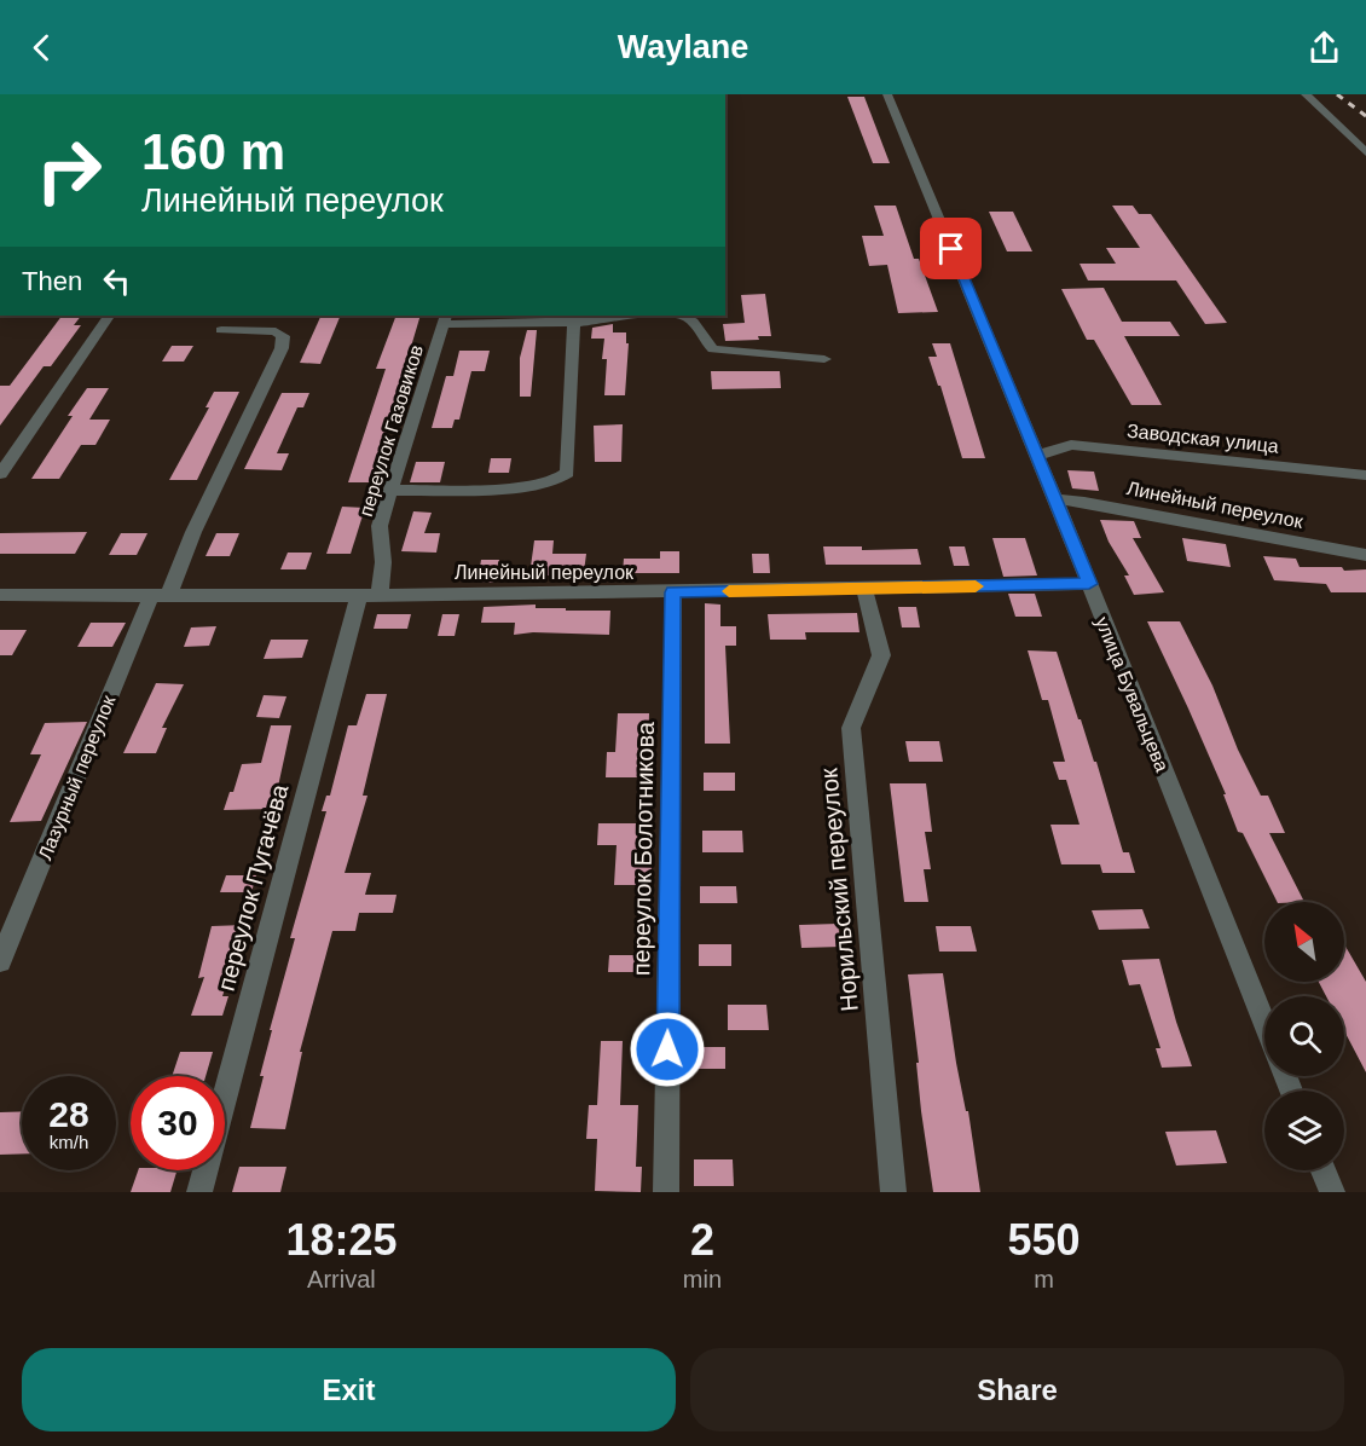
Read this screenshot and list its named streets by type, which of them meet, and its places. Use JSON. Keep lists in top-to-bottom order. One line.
{"streets":{"street":["переулок Газовиков","Заводская улица","Линейный переулок","улица Бувальцева","Лазурный переулок","переулок Болотникова","переулок Пугачёва","Норильский переулок"]},"crossings":[["переулок Газовиков","Линейный переулок"],["переулок Газовиков","переулок Пугачёва"],["Заводская улица","улица Бувальцева"],["Линейный переулок","улица Бувальцева"],["Линейный переулок","Лазурный переулок"],["Линейный переулок","переулок Болотникова"],["Линейный переулок","переулок Пугачёва"],["Линейный переулок","Норильский переулок"]],"north":"top left","page":{"header":"Waylane","turn":["160 m","Линейный переулок"],"then":"Then","speed":"28 km/h","limit":"30","eta":["18:25","Arrival","2","min","550","m"],"buttons":["Exit","Share"]}}
